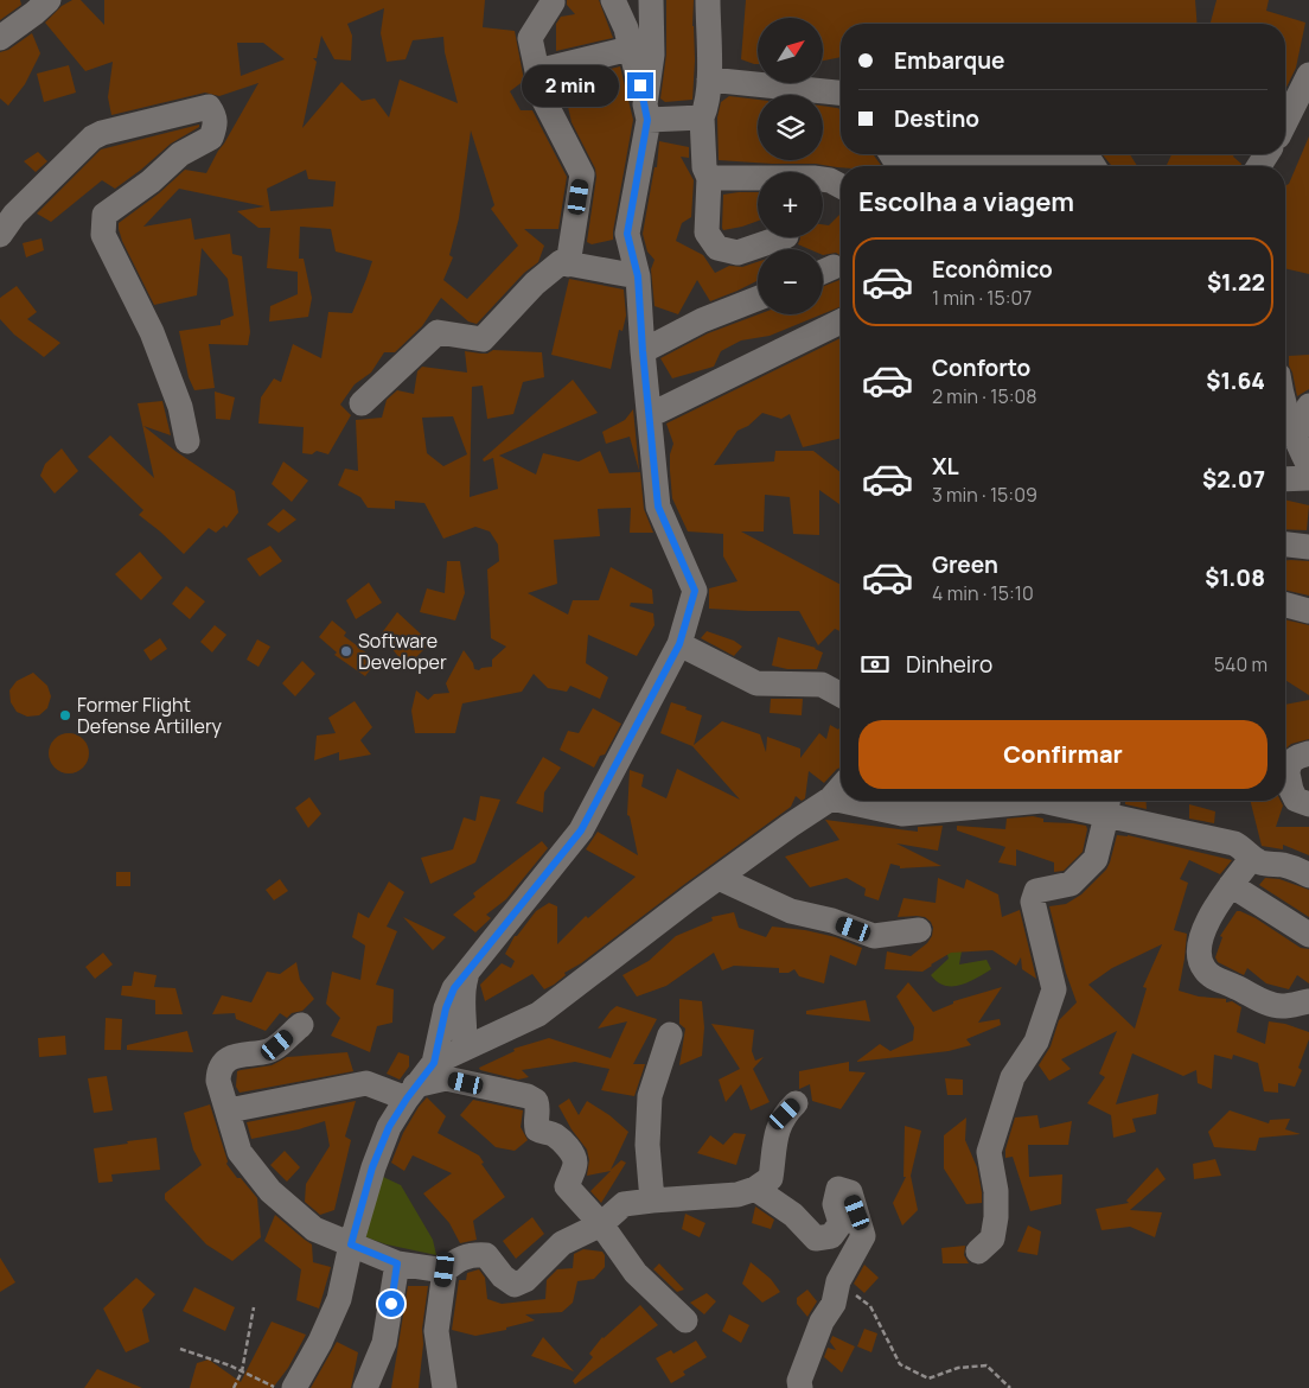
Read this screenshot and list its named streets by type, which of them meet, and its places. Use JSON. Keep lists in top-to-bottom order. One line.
{"places":["Software Developer","Former Flight Defense Artillery"],"north":"top right","page":{"map_buttons":["+","−"],"banner":["Embarque","Destino"],"bubble":"2 min","heading":"Escolha a viagem","list":[{"name":"Econômico","note":"1 min · 15:07","value":"$1.22"},{"name":"Conforto","note":"2 min · 15:08","value":"$1.64"},{"name":"XL","note":"3 min · 15:09","value":"$2.07"},{"name":"Green","note":"4 min · 15:10","value":"$1.08"}],"pay":["Dinheiro","540 m"],"buttons":"Confirmar"}}
